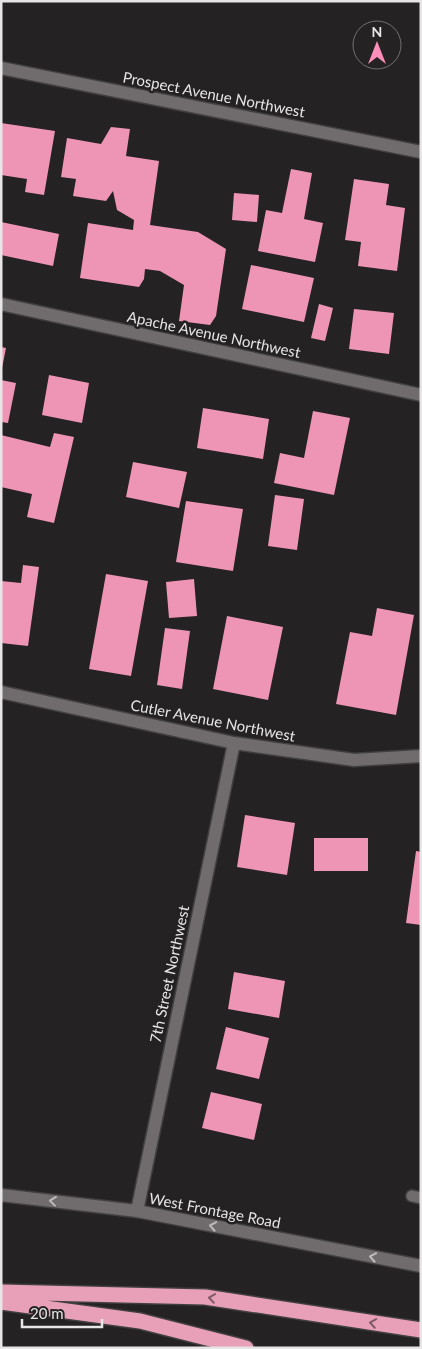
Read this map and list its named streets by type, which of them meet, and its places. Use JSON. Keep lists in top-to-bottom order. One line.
{"streets":{"street":["Prospect Avenue Northwest","Apache Avenue Northwest","Cutler Avenue Northwest","7th Street Northwest","West Frontage Road"]},"crossings":[["Cutler Avenue Northwest","7th Street Northwest"],["7th Street Northwest","West Frontage Road"]],"one_way":["West Frontage Road"],"scale_bar":"20 m","north":"top"}
